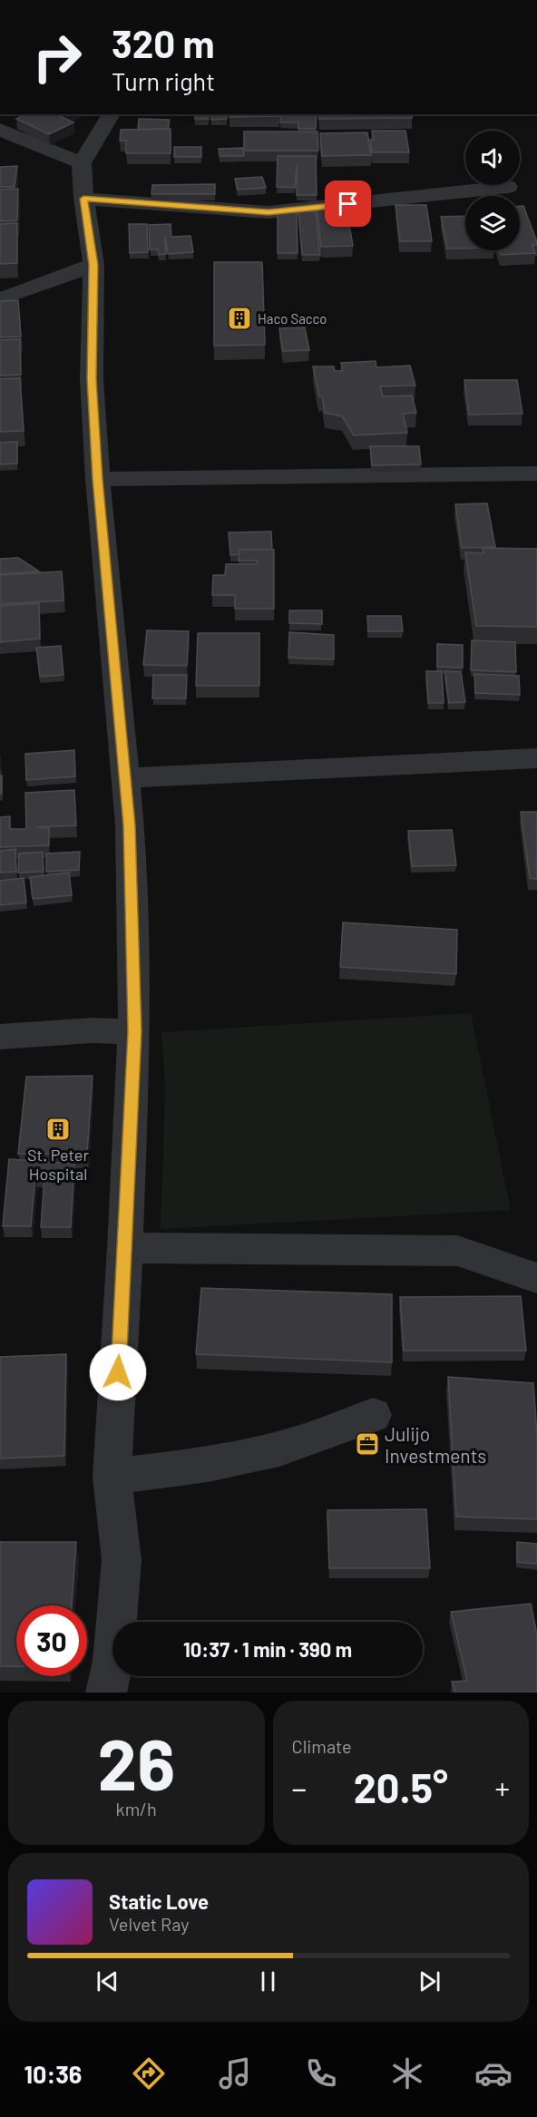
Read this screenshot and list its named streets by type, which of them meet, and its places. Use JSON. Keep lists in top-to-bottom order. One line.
{"places":{"building":["Haco Sacco","St. Peter Hospital"],"office":["Julijo Investments"]},"page":{"turn":["320 m","Turn right"],"limit":"30","trip":"10:37 · 1 min · 390 m","tile":[["26","km/h"],"Climate"],"heat":["−","20.5°","+"],"song":["Static Love","Velvet Ray"],"tabs":"10:36"}}
